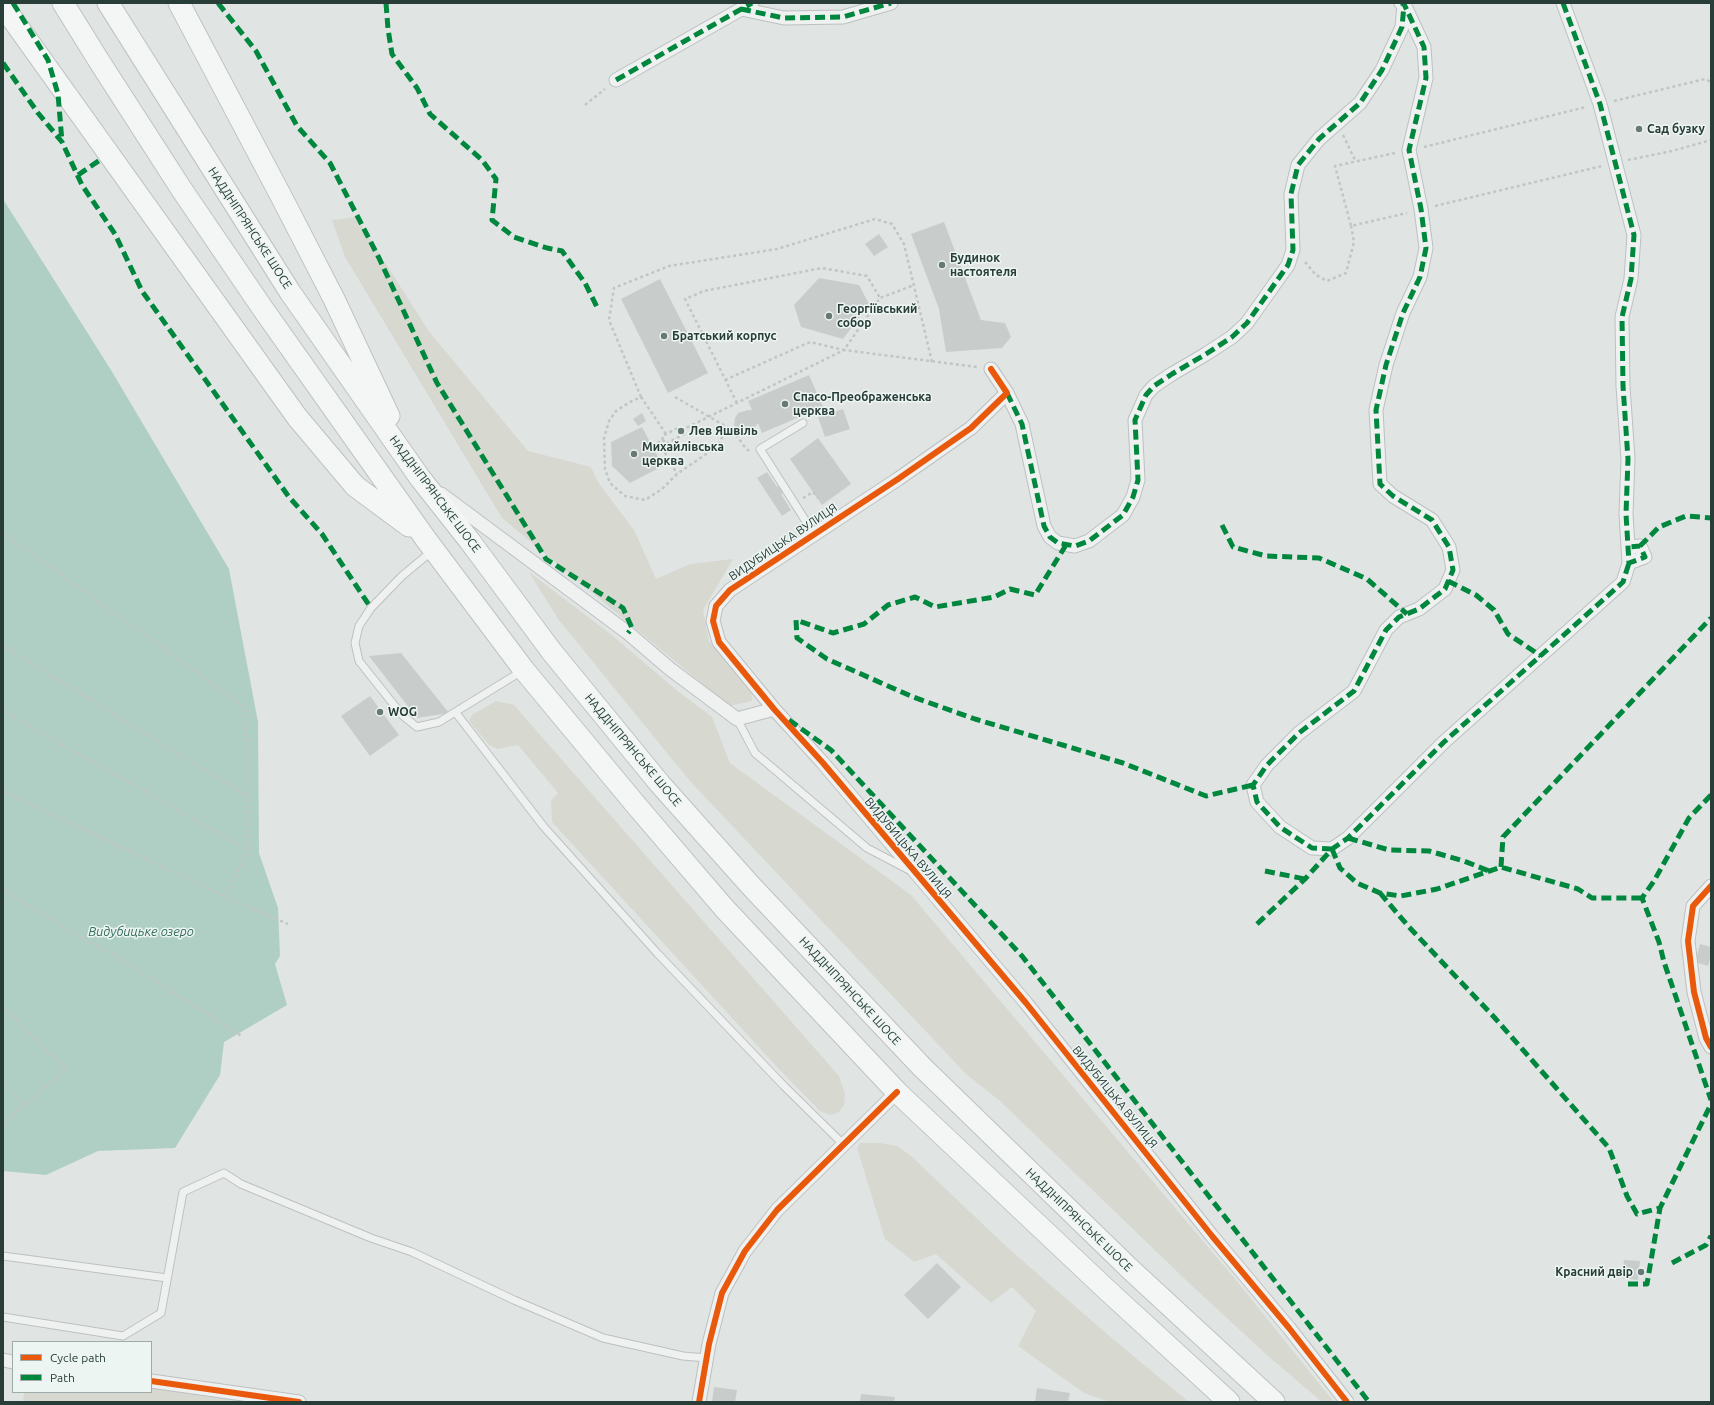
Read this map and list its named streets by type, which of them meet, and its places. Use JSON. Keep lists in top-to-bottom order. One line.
{"streets":{"main road":["НАДДНІПРЯНСЬКЕ ШОСЕ"],"street":["ВИДУБИЦЬКА ВУЛИЦЯ"]},"water":["Видубицьке озеро"],"places":["Сад бузку","Будинок настоятеля","Георгіївський собор","Братський корпус","Спасо-Преображенська церква","Лев Яшвіль","Михайлівська церква","WOG","Красний двір"],"legend":["Cycle path","Path"]}
